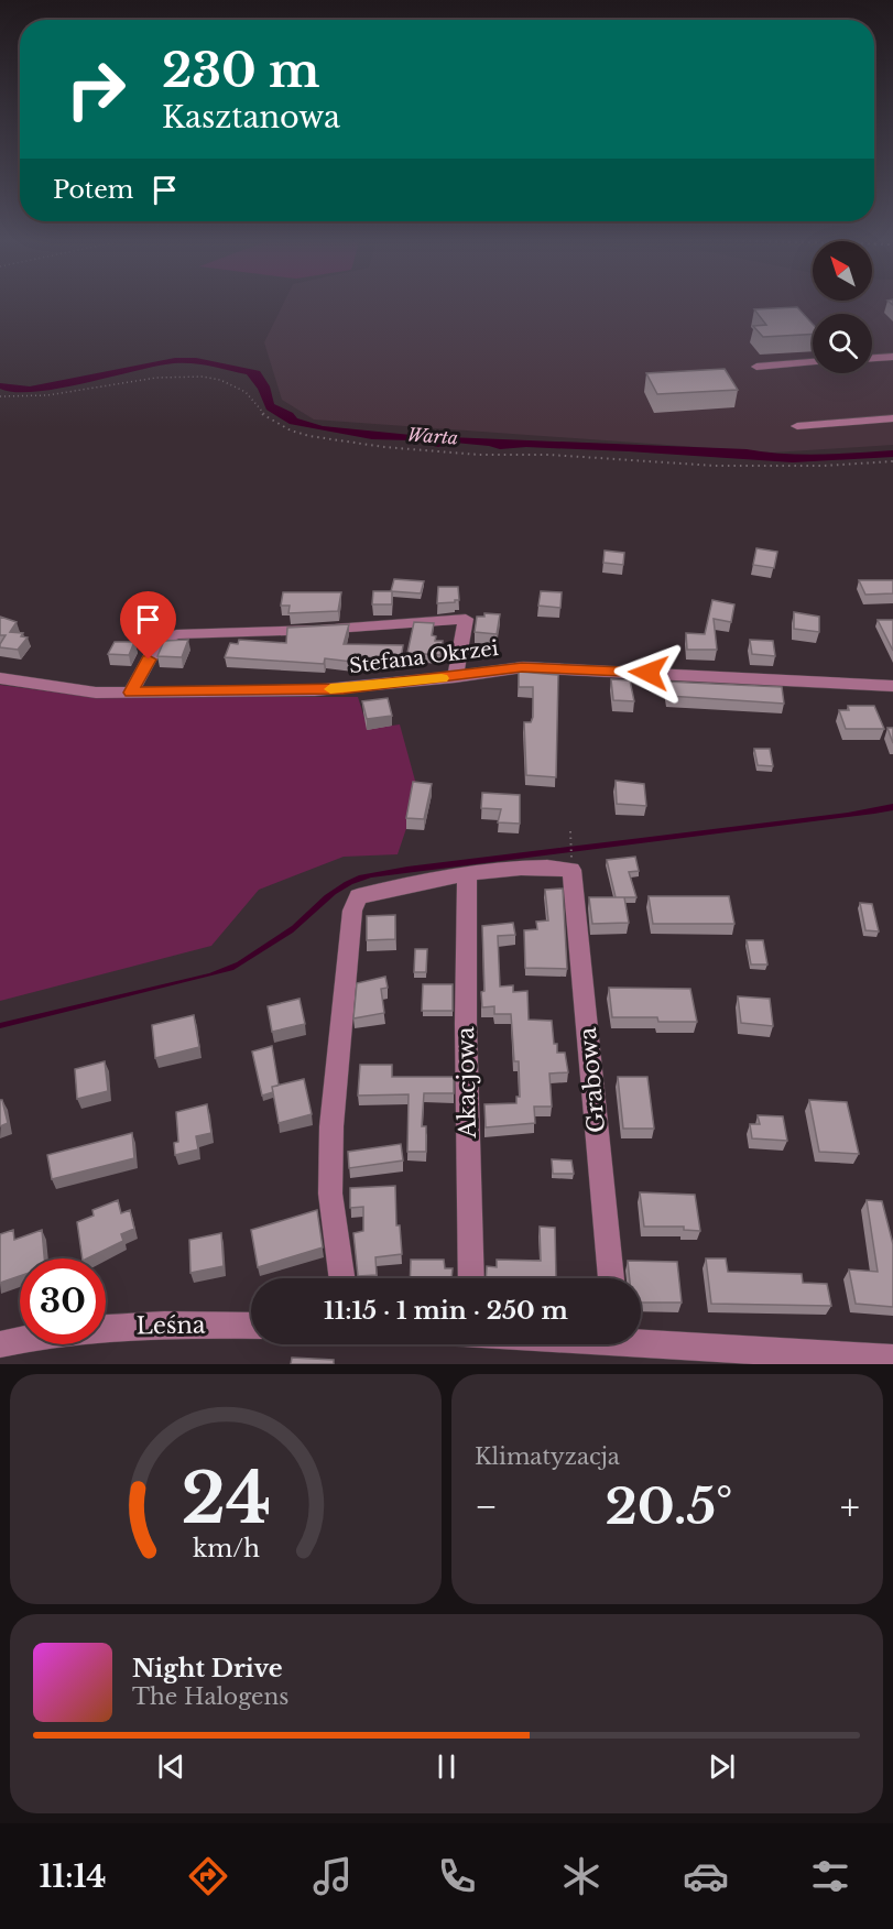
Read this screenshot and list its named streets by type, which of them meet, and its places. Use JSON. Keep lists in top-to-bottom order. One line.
{"streets":{"street":["Stefana Okrzei","Grabowa","Akacjowa","Leśna"]},"water":["Warta"],"north":"top left","page":{"turn":["230 m","Kasztanowa"],"then":"Potem","limit":"30","trip":"11:15 · 1 min · 250 m","tile":"Klimatyzacja","heat":["−","20.5°","+"],"song":["Night Drive","The Halogens"],"tabs":"11:14","gauge":["24","km/h"]}}
